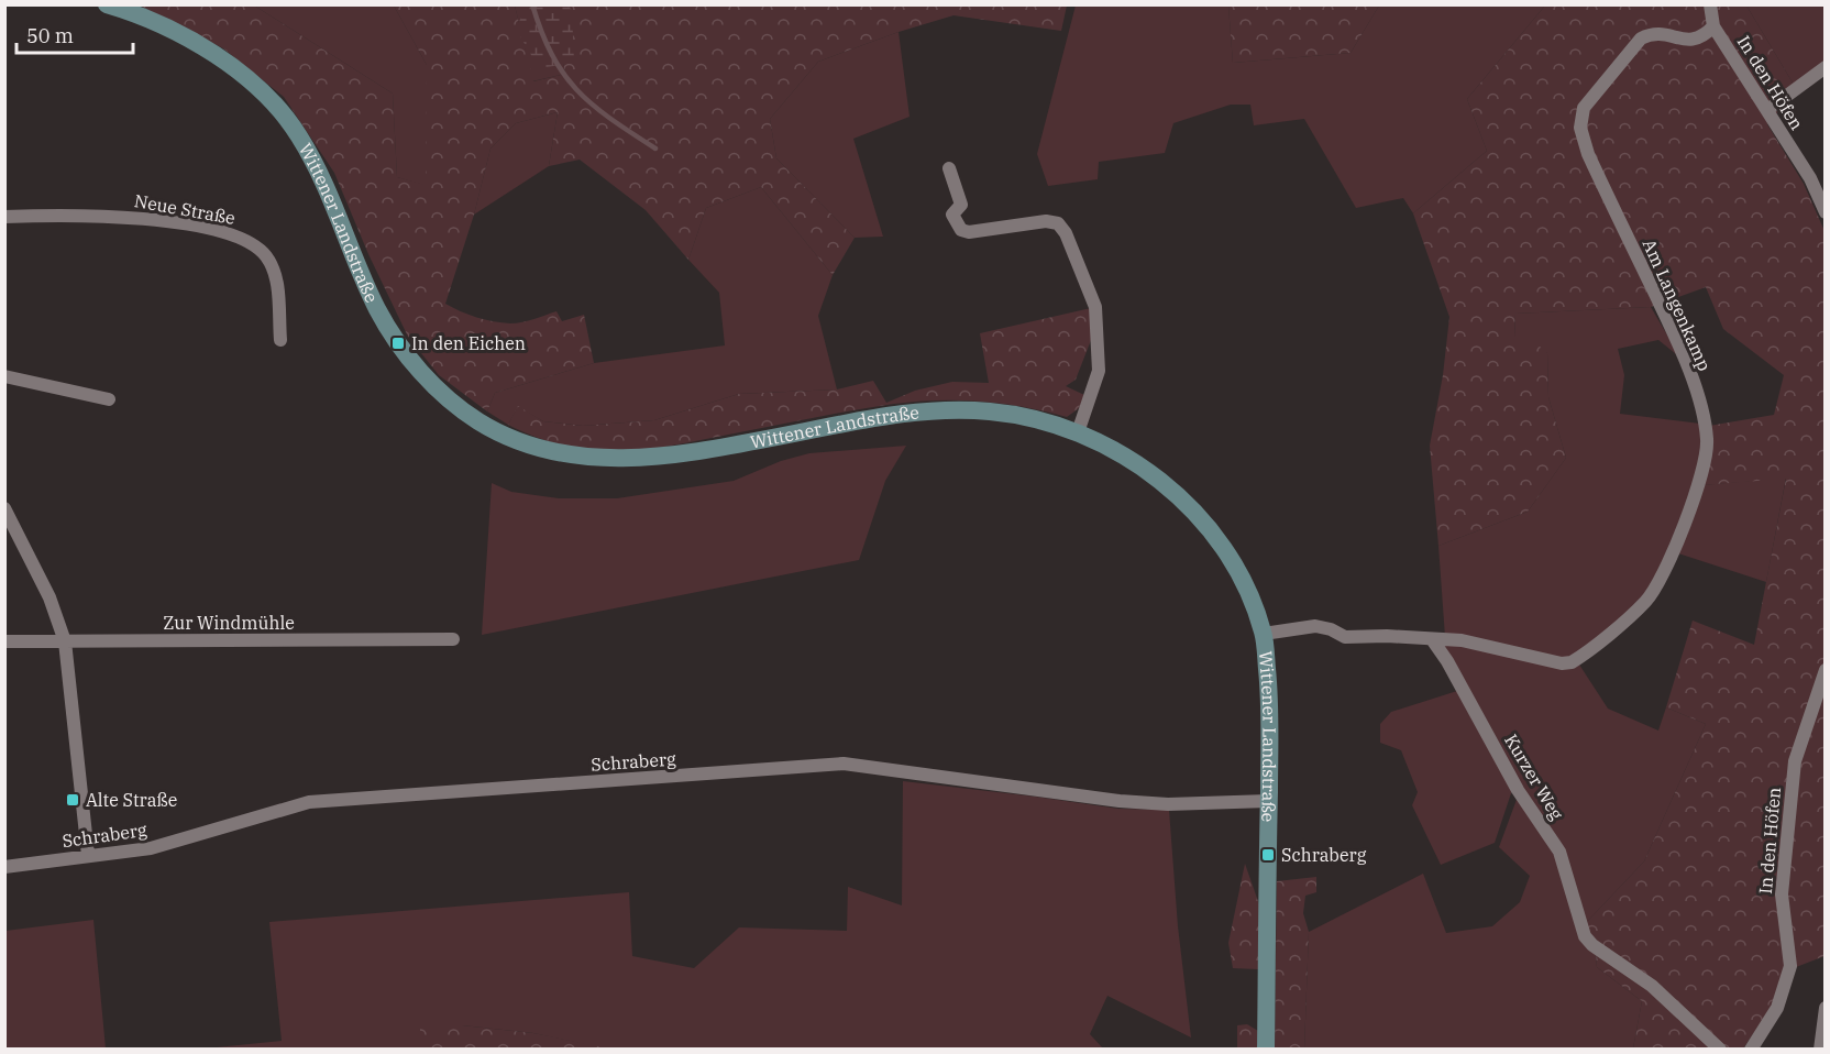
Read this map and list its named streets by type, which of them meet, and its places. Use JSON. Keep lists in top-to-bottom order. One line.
{"streets":{"main road":["Wittener Landstraße"],"street":["In den Höfen","Neue Straße","Am Langenkamp","Zur Windmühle","Schraberg","Kurzer Weg"]},"crossings":[["In den Höfen","Am Langenkamp"],["Wittener Landstraße","Schraberg"],["Am Langenkamp","Kurzer Weg"]],"places":{"transit":["In den Eichen","Alte Straße","Schraberg"]},"scale_bar":"50 m"}
